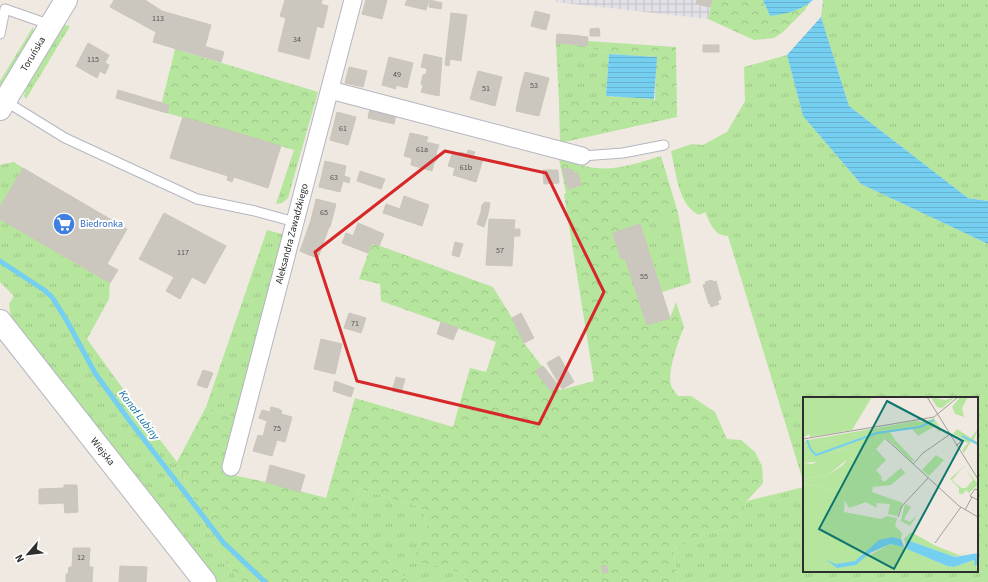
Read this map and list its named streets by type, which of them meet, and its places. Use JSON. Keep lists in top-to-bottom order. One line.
{"streets":{"street":["Toruńska","Aleksandra Zawadzkiego","Wiejska"]},"water":["Kanał Lubiny"],"places":{"supermarket":["Biedronka"]},"house_numbers":["113","34","115","49","53","51","61","61a","61b","63","65","57","117","55","71","75","12"],"north":"bottom left"}
